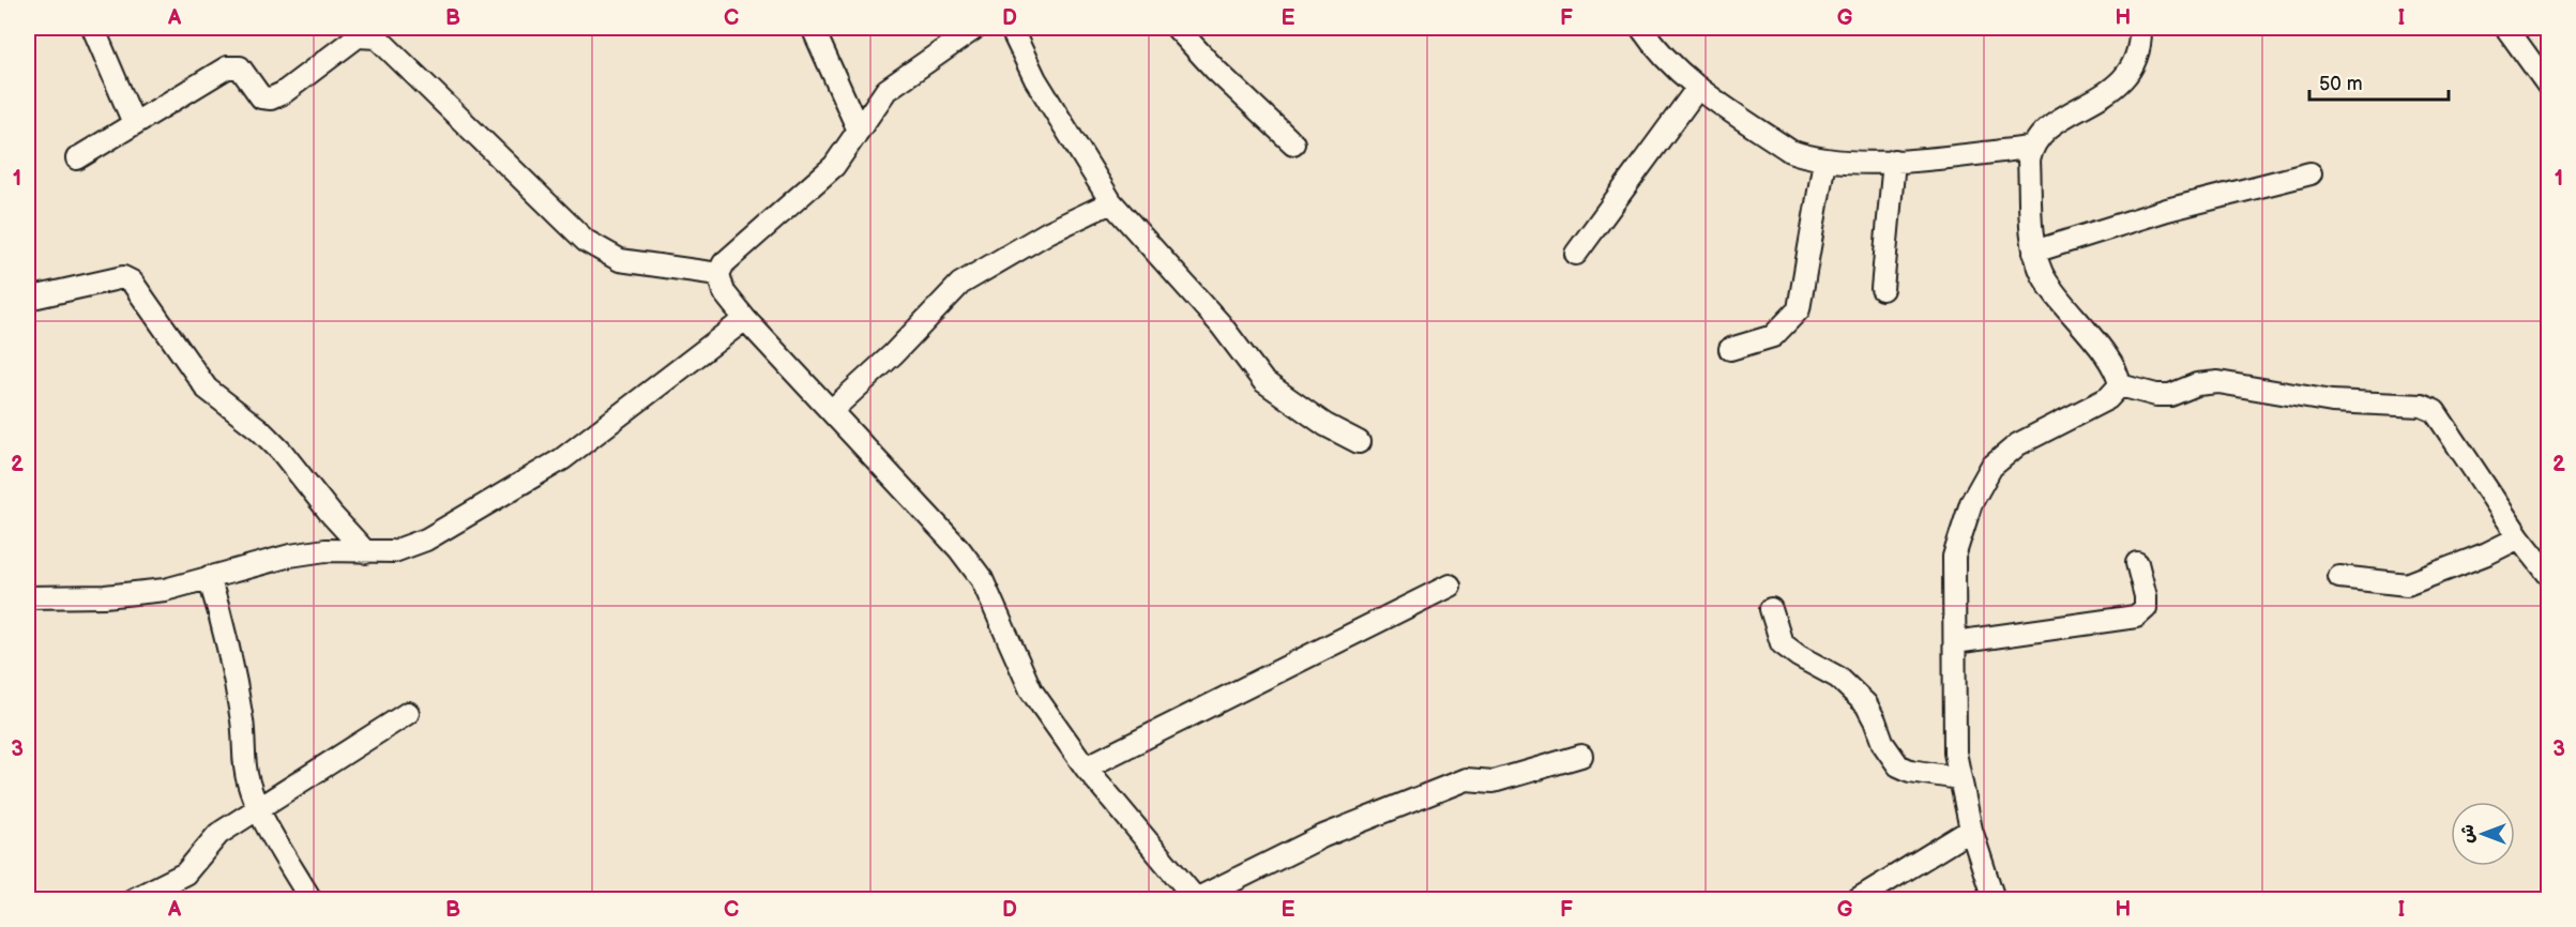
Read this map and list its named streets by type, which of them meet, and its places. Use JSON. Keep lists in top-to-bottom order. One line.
{"scale_bar":"50 m","north":"left","grid":{"columns":["A","B","C","D","E","F","G","H","I"],"rows":["1","2","3"]}}
